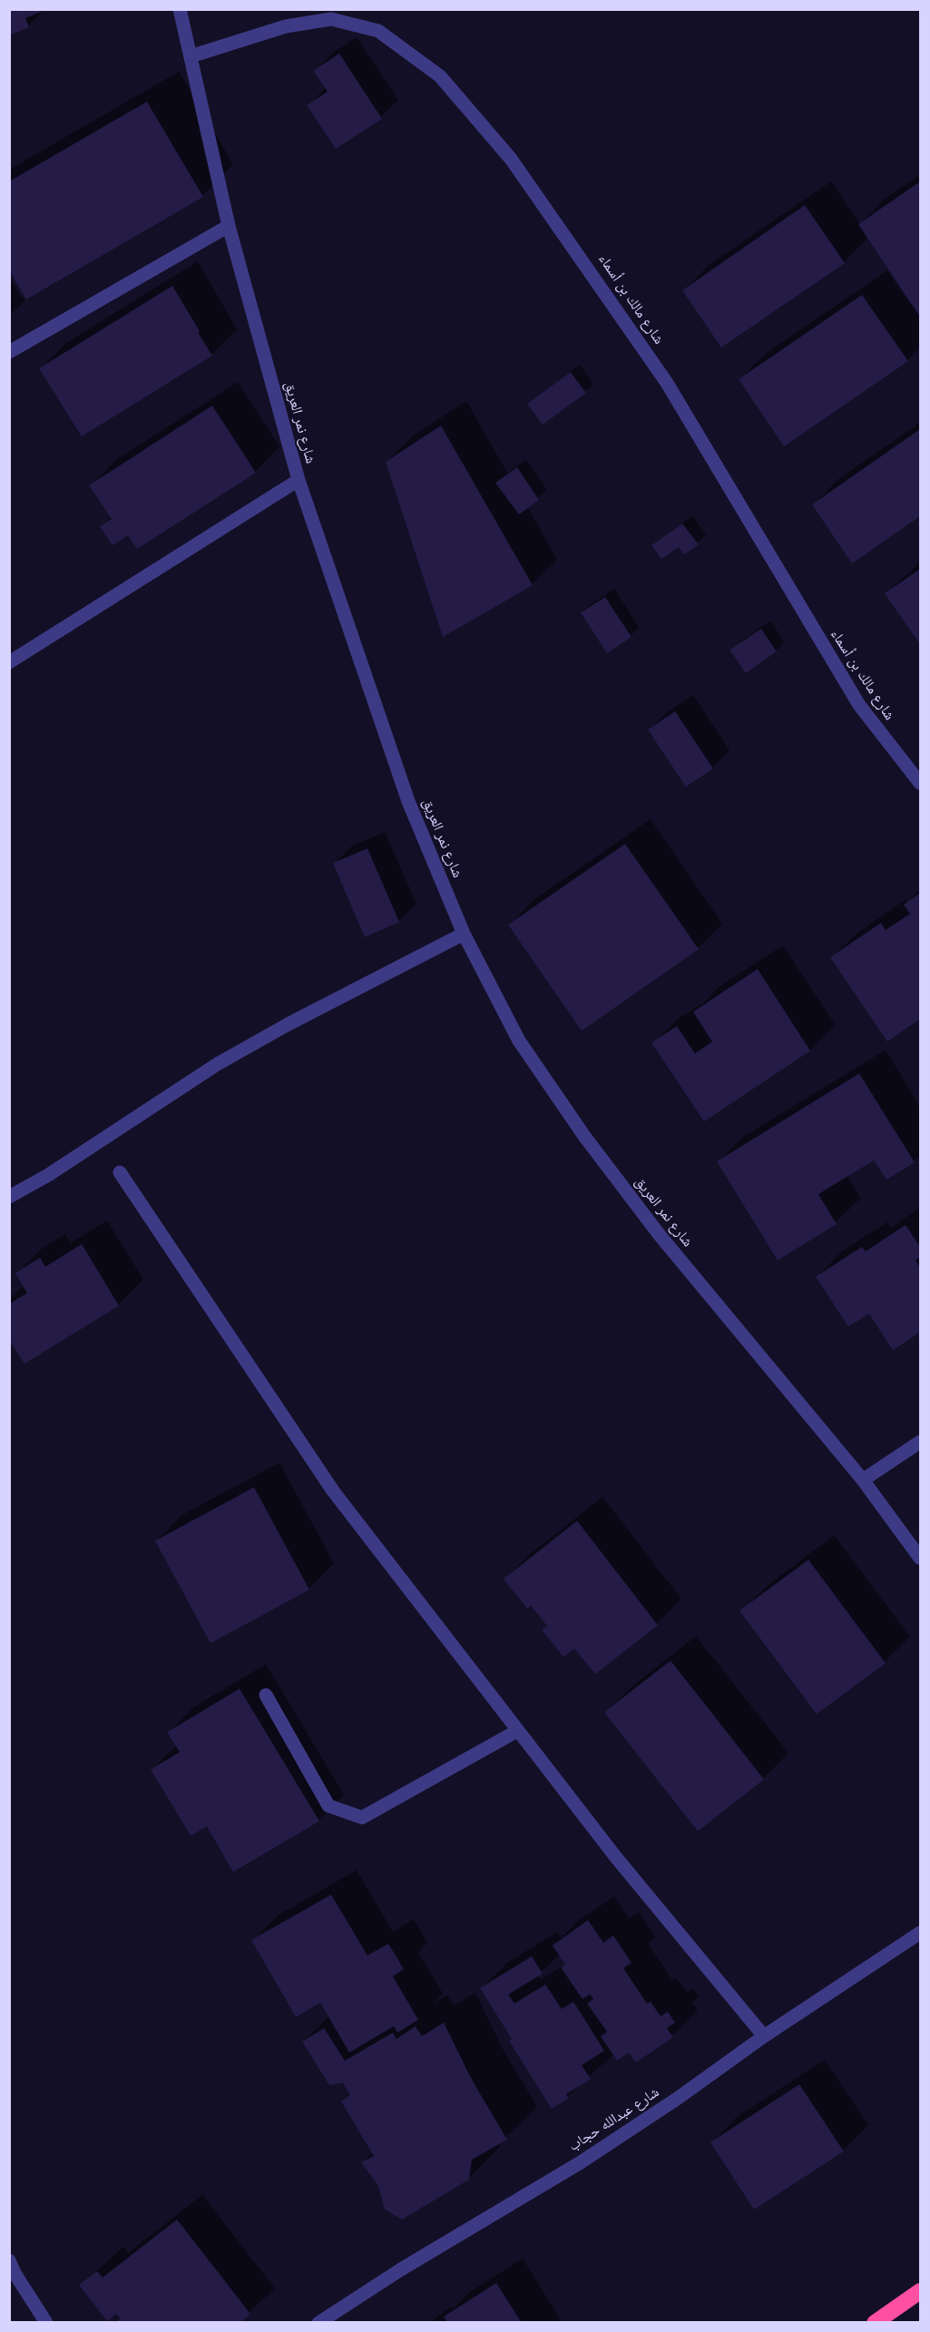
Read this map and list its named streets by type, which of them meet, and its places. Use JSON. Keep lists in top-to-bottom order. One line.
{"streets":{"street":["شارع مالك بن أسماء","شارع نمر العريق","شارع عبدالله حجاب"]},"crossings":[["شارع مالك بن أسماء","شارع نمر العريق"]]}
